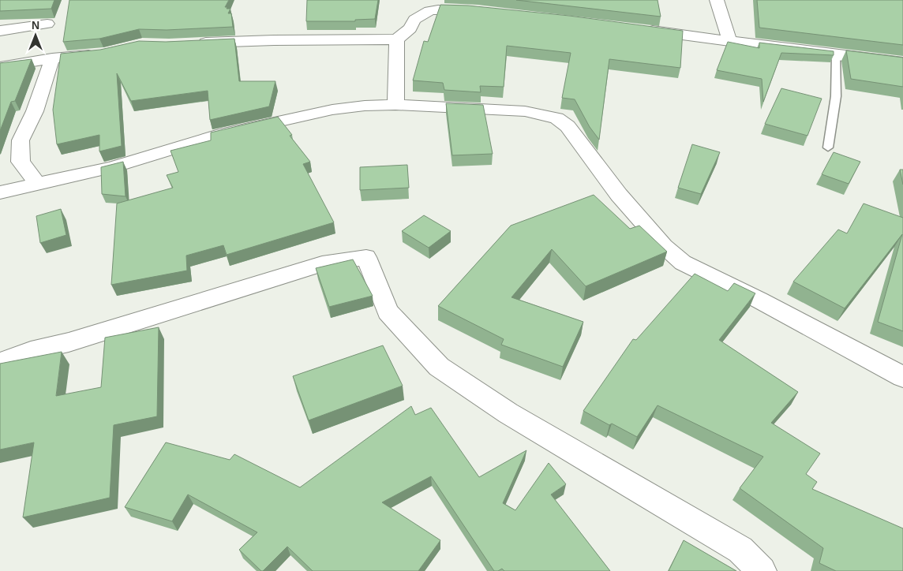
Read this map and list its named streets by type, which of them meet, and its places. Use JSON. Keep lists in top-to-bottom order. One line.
{"north":"top"}
